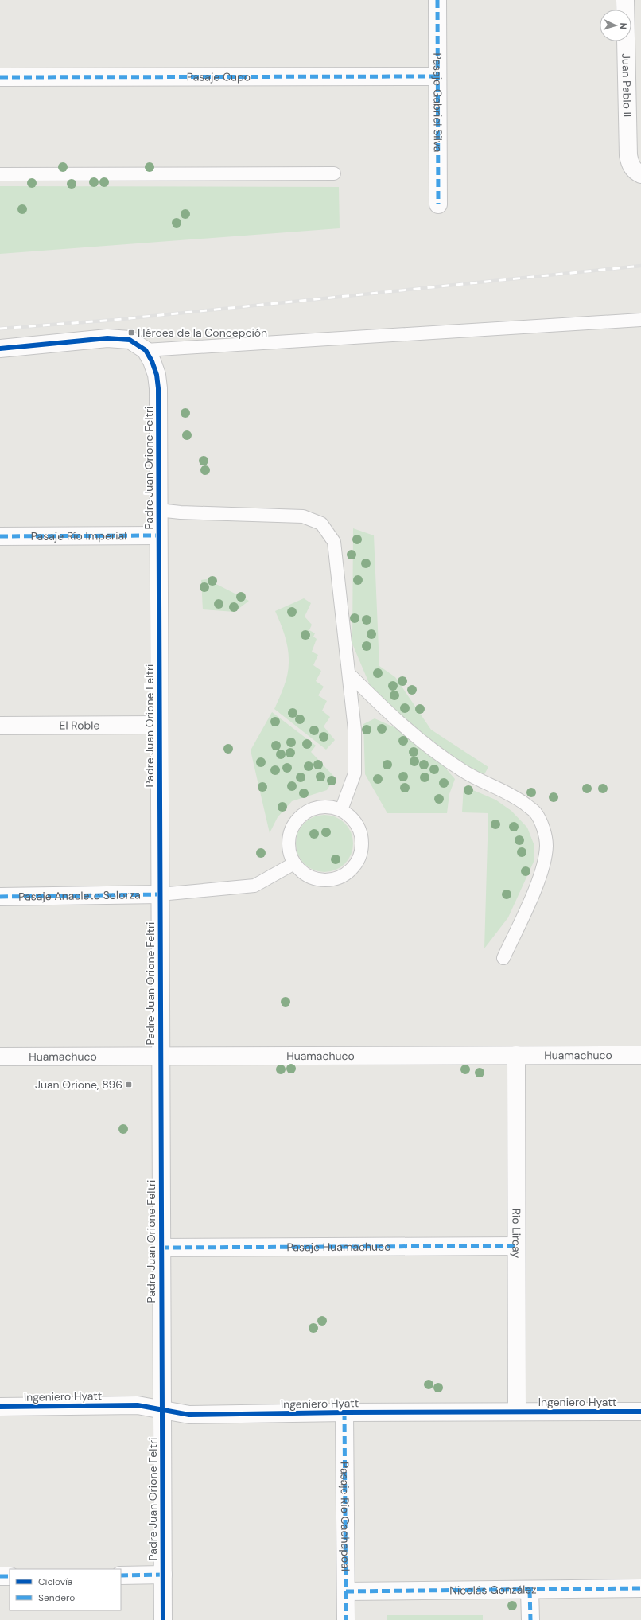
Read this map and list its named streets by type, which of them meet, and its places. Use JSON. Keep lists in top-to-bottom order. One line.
{"streets":{"street":["Pasaje Cupo","Juan Pablo II","Pasaje Gabriel Silva","Padre Juan Orione Feltri","Pasaje Río Imperial","El Roble","Pasaje Anacleto Solorza","Huamachuco","Río Lircay","Pasaje Huamachuco","Ingeniero Hyatt","Pasaje Río Cachapoal","Nicolás González"]},"crossings":[["Pasaje Cupo","Pasaje Gabriel Silva"],["Padre Juan Orione Feltri","Pasaje Río Imperial"],["Padre Juan Orione Feltri","El Roble"],["Padre Juan Orione Feltri","Pasaje Anacleto Solorza"],["Padre Juan Orione Feltri","Huamachuco"],["Padre Juan Orione Feltri","Pasaje Huamachuco"],["Padre Juan Orione Feltri","Ingeniero Hyatt"],["Huamachuco","Río Lircay"],["Río Lircay","Pasaje Huamachuco"],["Río Lircay","Ingeniero Hyatt"],["Ingeniero Hyatt","Pasaje Río Cachapoal"],["Pasaje Río Cachapoal","Nicolás González"]],"places":{"transit":["Héroes de la Concepción","Juan Orione, 896"]},"legend":["Ciclovía","Sendero"],"north":"right"}
